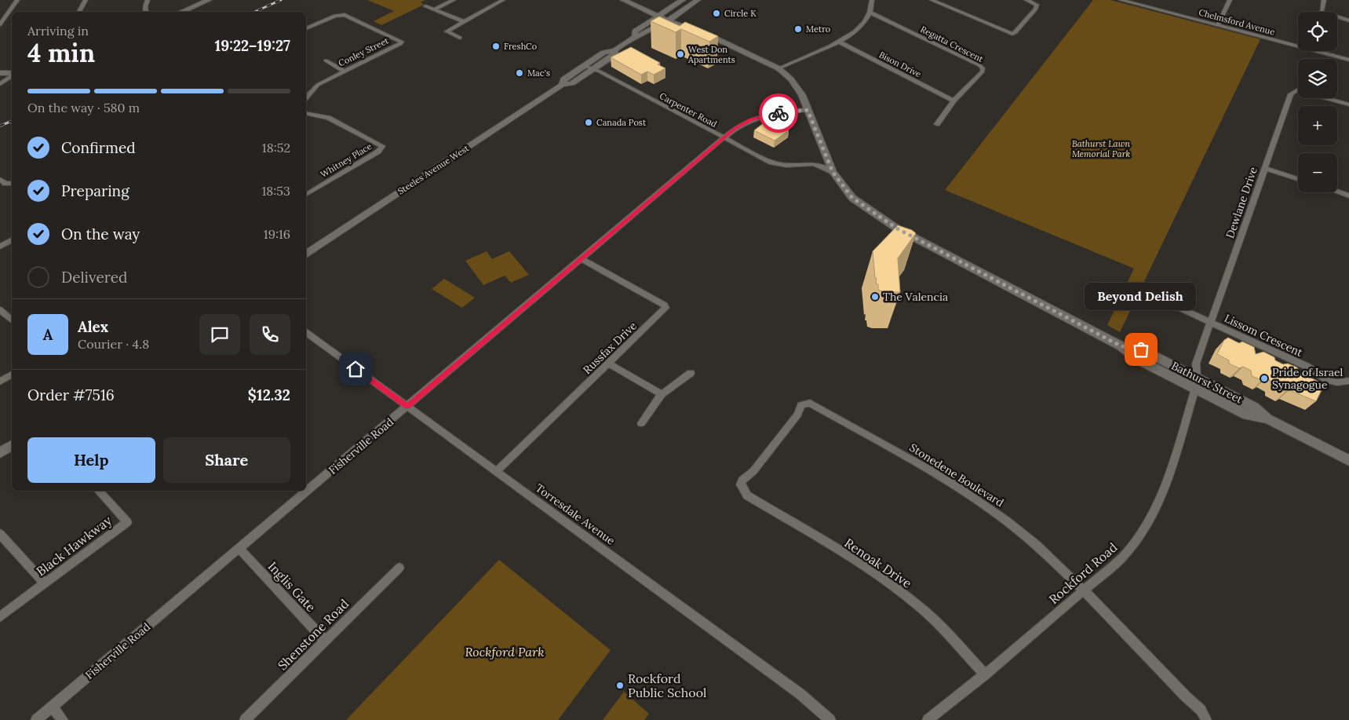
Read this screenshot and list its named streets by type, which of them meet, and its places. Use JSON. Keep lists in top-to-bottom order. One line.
{"streets":{"main road":["Steeles Avenue West","Bathurst Street"],"street":["Chelmsford Avenue","Regatta Crescent","Conley Street","Bison Drive","Carpenter Road","Whitney Place","Dewlane Drive","Lissom Crescent","Russfax Drive","Fisherville Road","Stonedene Boulevard","Torresdale Avenue","Black Hawkway","Renoak Drive","Rockford Road","Inglis Gate","Shenstone Road"]},"crossings":[["Regatta Crescent","Bison Drive"],["Carpenter Road","Steeles Avenue West"],["Carpenter Road","Bathurst Street"],["Carpenter Road","Fisherville Road"],["Steeles Avenue West","Bathurst Street"],["Dewlane Drive","Lissom Crescent"],["Dewlane Drive","Bathurst Street"],["Dewlane Drive","Rockford Road"],["Russfax Drive","Fisherville Road"],["Russfax Drive","Torresdale Avenue"],["Bathurst Street","Fisherville Road"],["Bathurst Street","Rockford Road"],["Fisherville Road","Torresdale Avenue"],["Fisherville Road","Inglis Gate"],["Stonedene Boulevard","Renoak Drive"],["Stonedene Boulevard","Rockford Road"],["Renoak Drive","Rockford Road"],["Inglis Gate","Shenstone Road"]],"parks":["Bathurst Lawn Memorial Park","Rockford Park"],"places":["Circle K","Metro","FreshCo","West Don Apartments","Mac's","Canada Post","The Valencia","Beyond Delish","Pride of Israel Synagogue","Rockford Public School"],"page":{"map_buttons":["+","−"],"heading":["4 min","Arriving in","19:22–19:27"],"panel":["Alex","Courier · 4.8","Order #7516","$12.32"],"bar":"On the way · 580 m","list":[["Confirmed","18:52"],["Preparing","18:53"],["On the way","19:16"],"Delivered"],"bubble":"Beyond Delish","round":"A","buttons":["Help","Share"]}}
